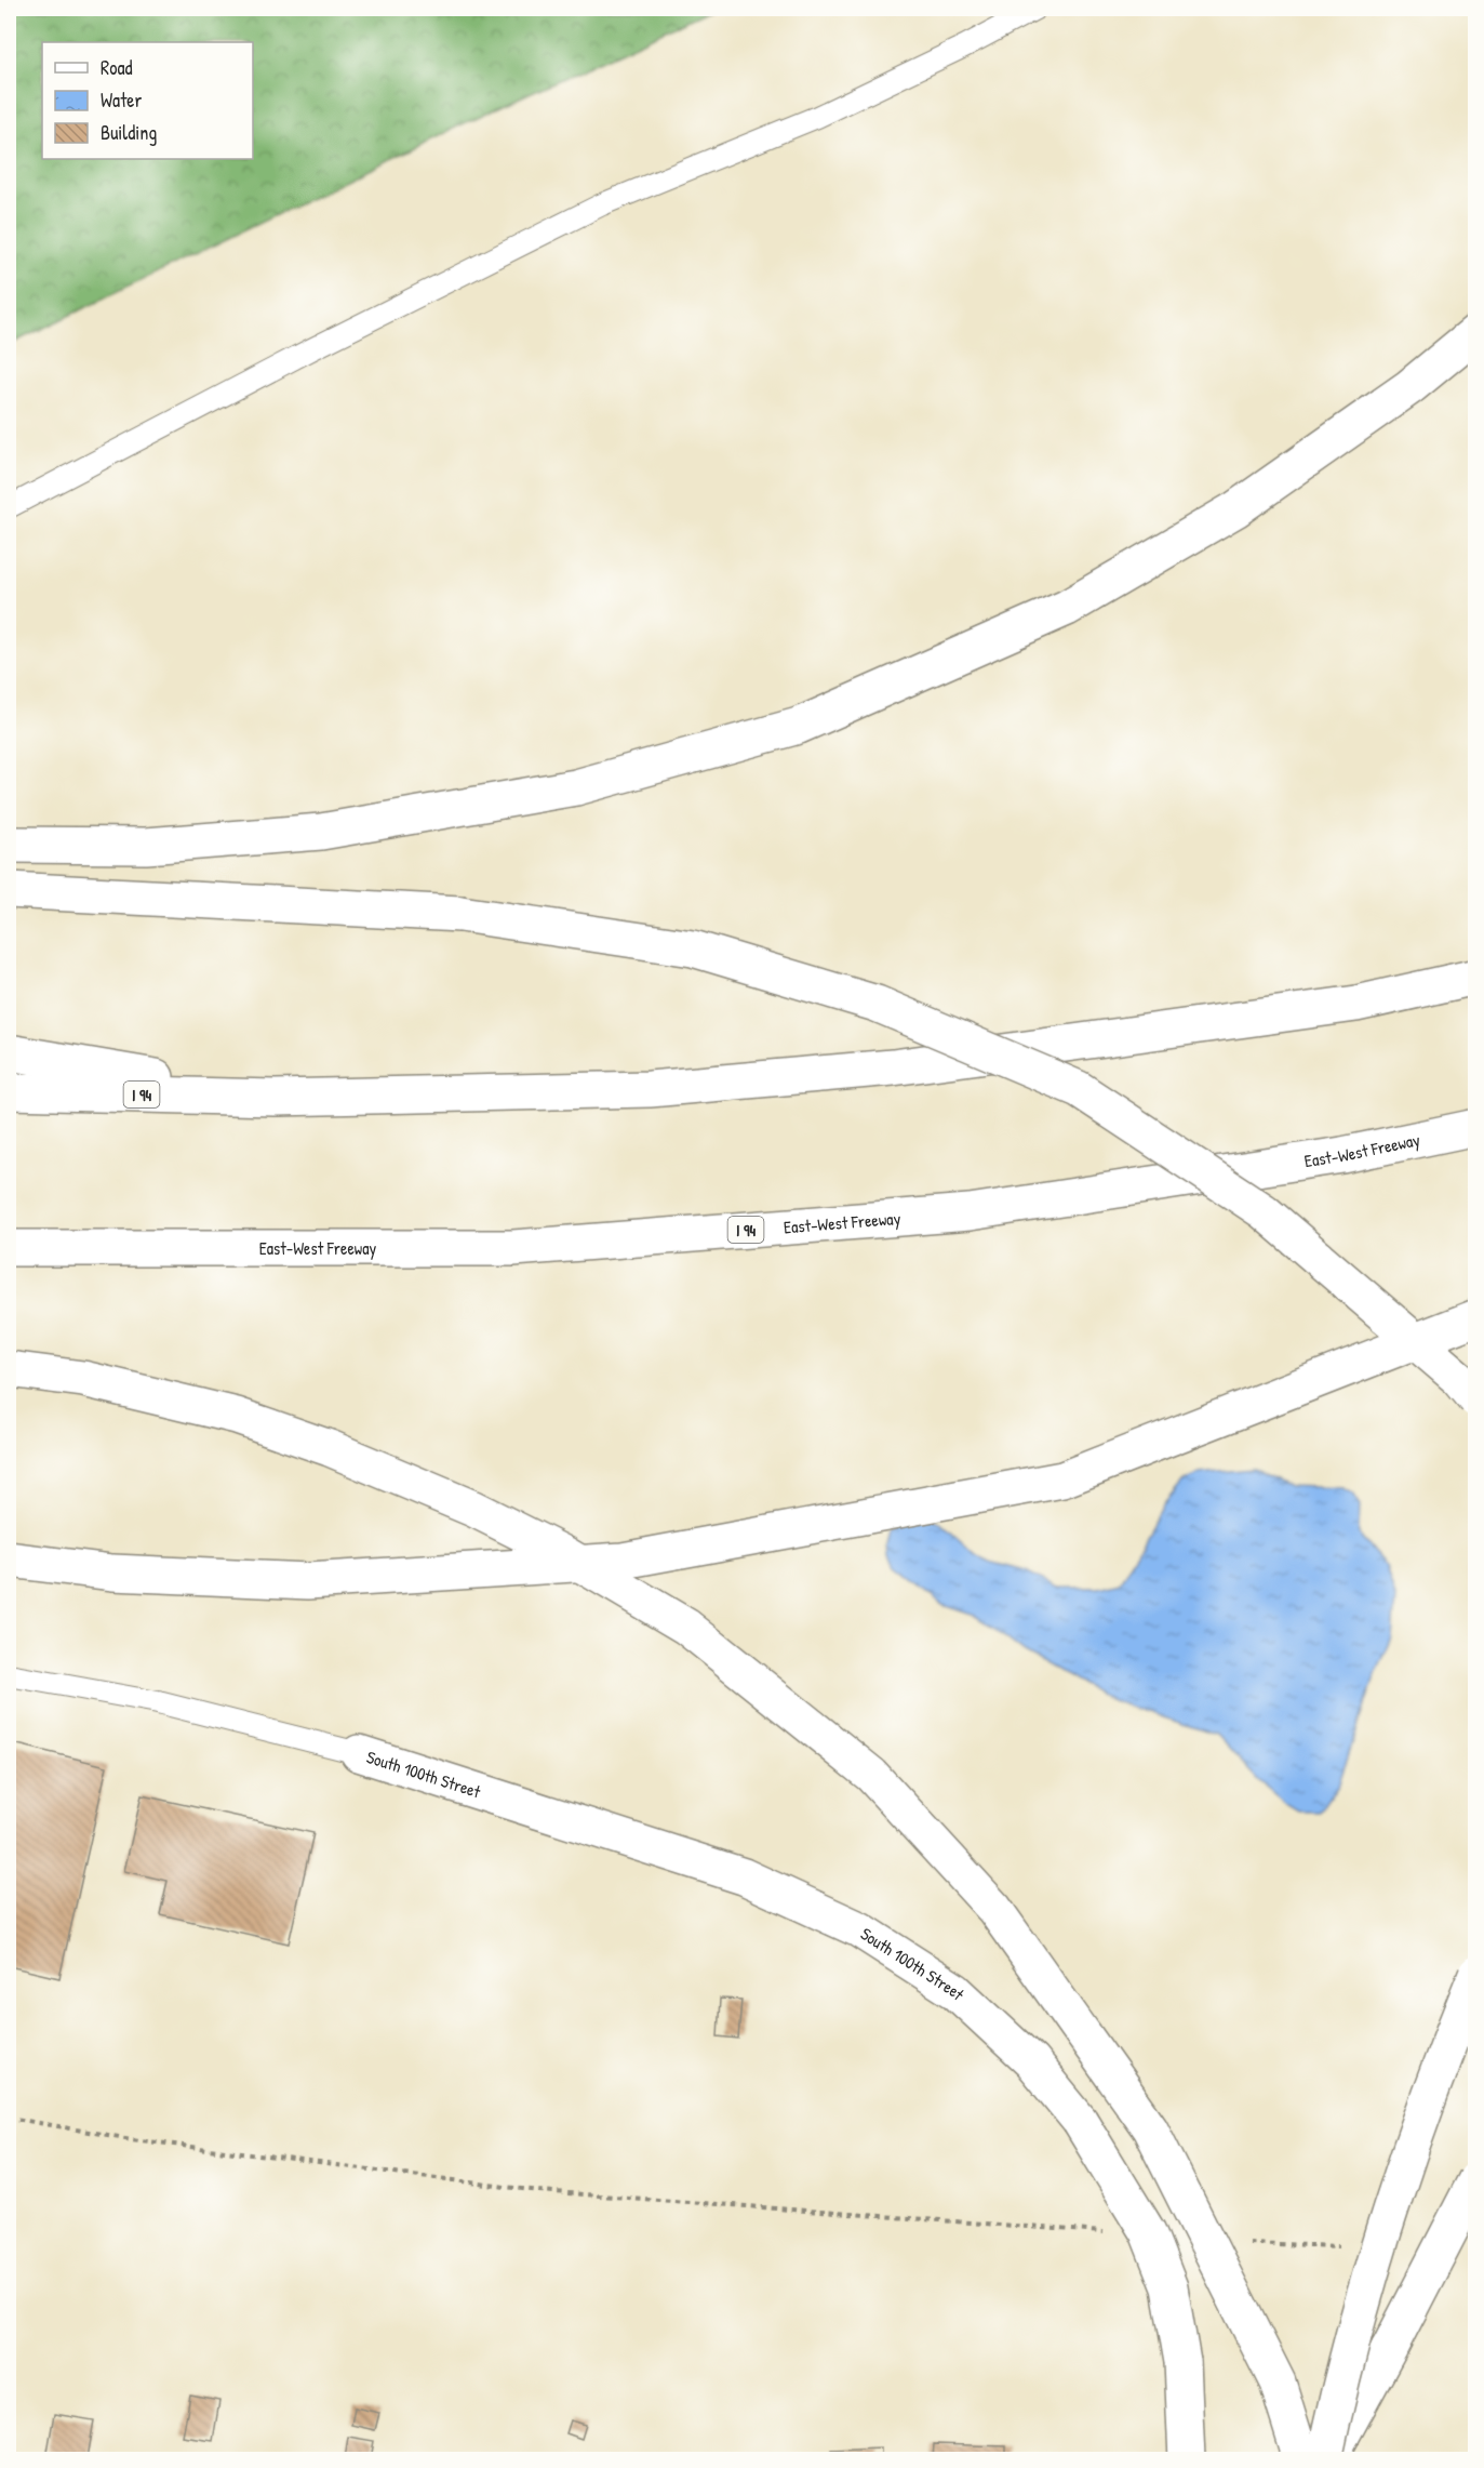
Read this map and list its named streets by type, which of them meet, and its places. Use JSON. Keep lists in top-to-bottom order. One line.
{"streets":{"main road":["I 94","East-West Freeway","South 100th Street"]},"legend":["Road","Water","Building"]}
